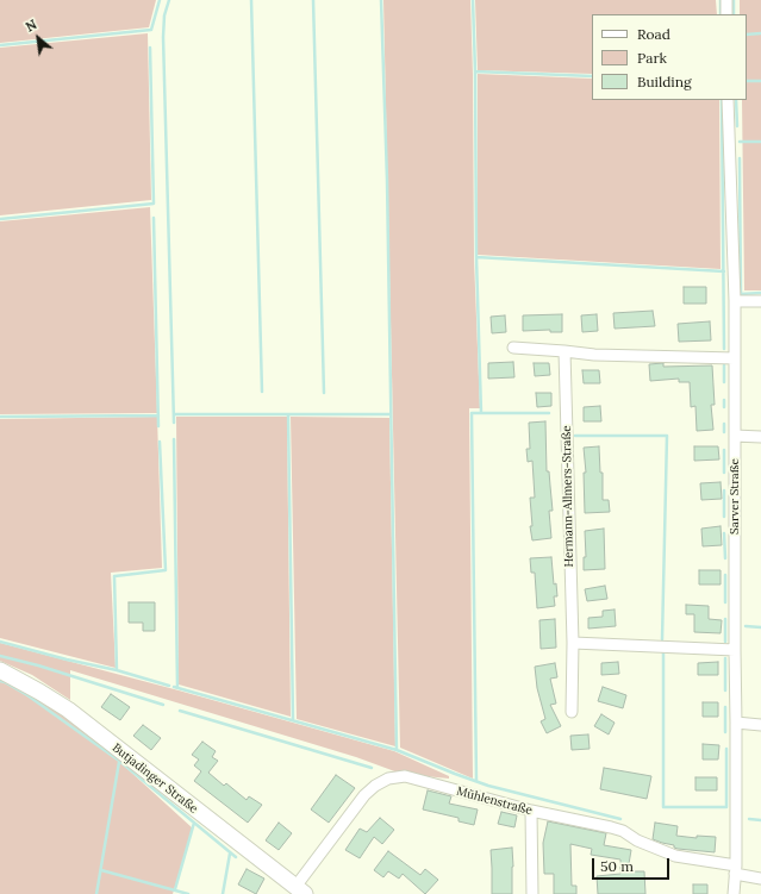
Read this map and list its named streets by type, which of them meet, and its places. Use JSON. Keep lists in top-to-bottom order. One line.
{"streets":{"main road":["Butjadinger Straße"],"street":["Hermann-Allmers-Straße","Sarver Straße","Mühlenstraße"]},"crossings":[["Sarver Straße","Mühlenstraße"],["Butjadinger Straße","Mühlenstraße"]],"legend":["Road","Park","Building"],"scale_bar":"50 m","north":"top left"}
